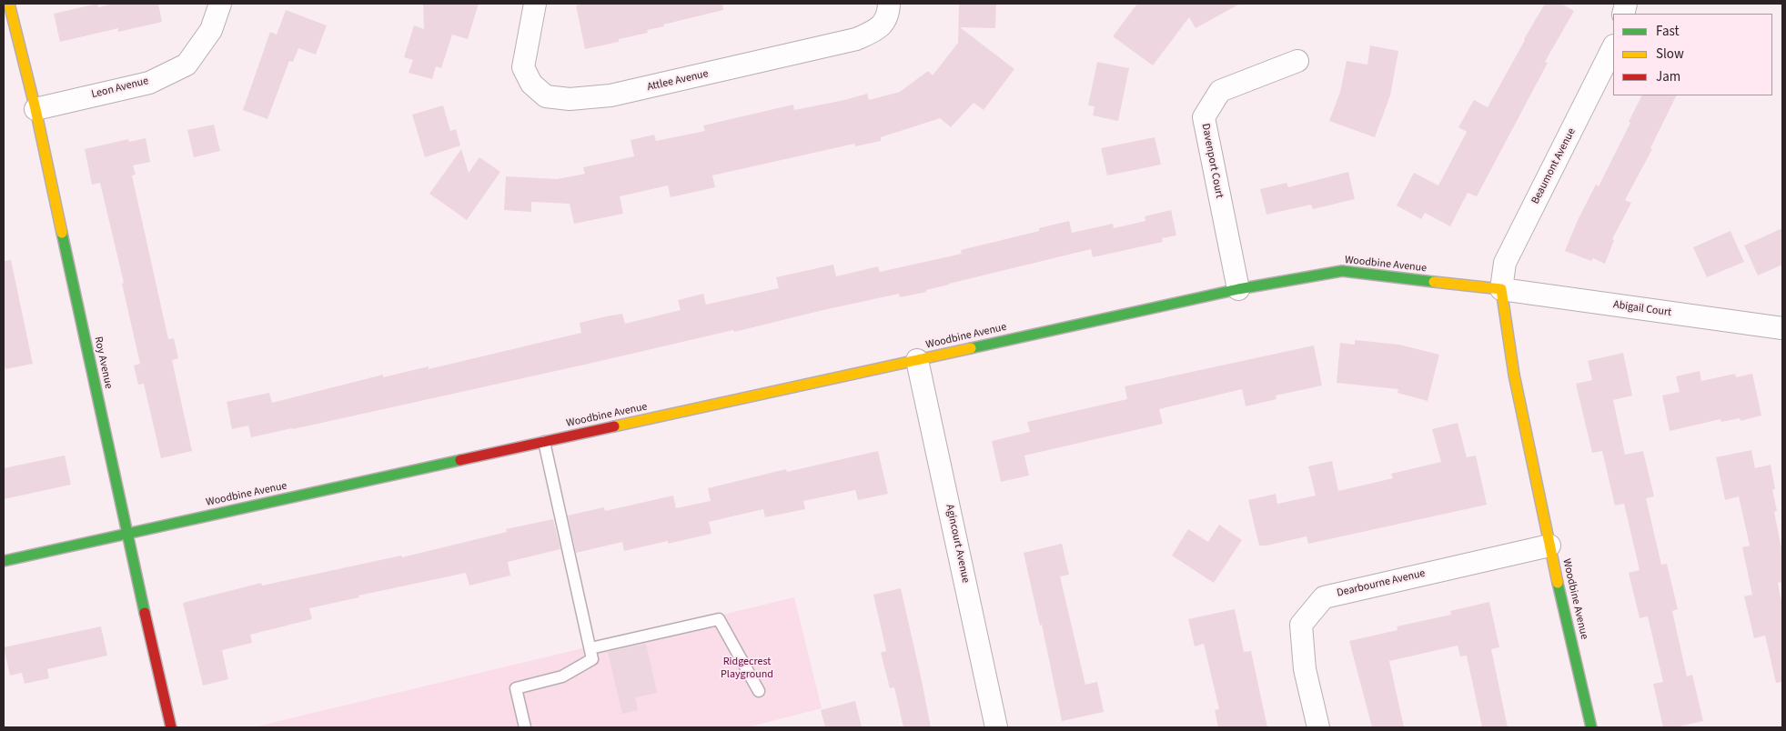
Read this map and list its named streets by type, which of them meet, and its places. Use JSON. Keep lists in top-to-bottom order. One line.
{"streets":{"street":["Attlee Avenue","Leon Avenue","Davenport Court","Beaumont Avenue","Woodbine Avenue","Abigail Court","Roy Avenue","Agincourt Avenue","Dearbourne Avenue"]},"crossings":[["Leon Avenue","Roy Avenue"],["Davenport Court","Woodbine Avenue"],["Beaumont Avenue","Woodbine Avenue"],["Beaumont Avenue","Abigail Court"],["Woodbine Avenue","Abigail Court"],["Woodbine Avenue","Roy Avenue"],["Woodbine Avenue","Agincourt Avenue"],["Woodbine Avenue","Dearbourne Avenue"]],"parks":["Ridgecrest Playground"],"legend":["Fast","Slow","Jam"]}
